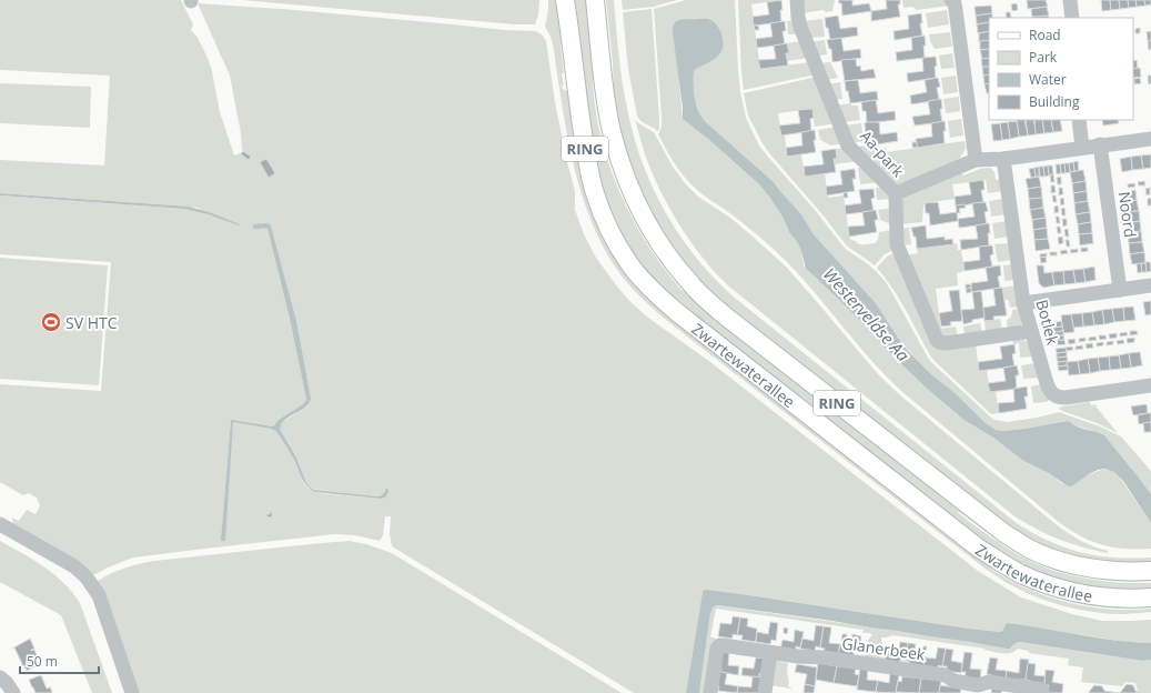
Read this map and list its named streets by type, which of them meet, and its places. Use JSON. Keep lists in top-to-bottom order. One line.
{"streets":{"main road":["RING","Zwartewaterallee"],"street":["Aa-park","Noord","Botlek","Glanerbeek"]},"crossings":[["Aa-park","Botlek"]],"water":["Westerveldse Aa"],"places":{"sports":["SV HTC"]},"legend":["Road","Park","Water","Building"],"scale_bar":"50 m"}
